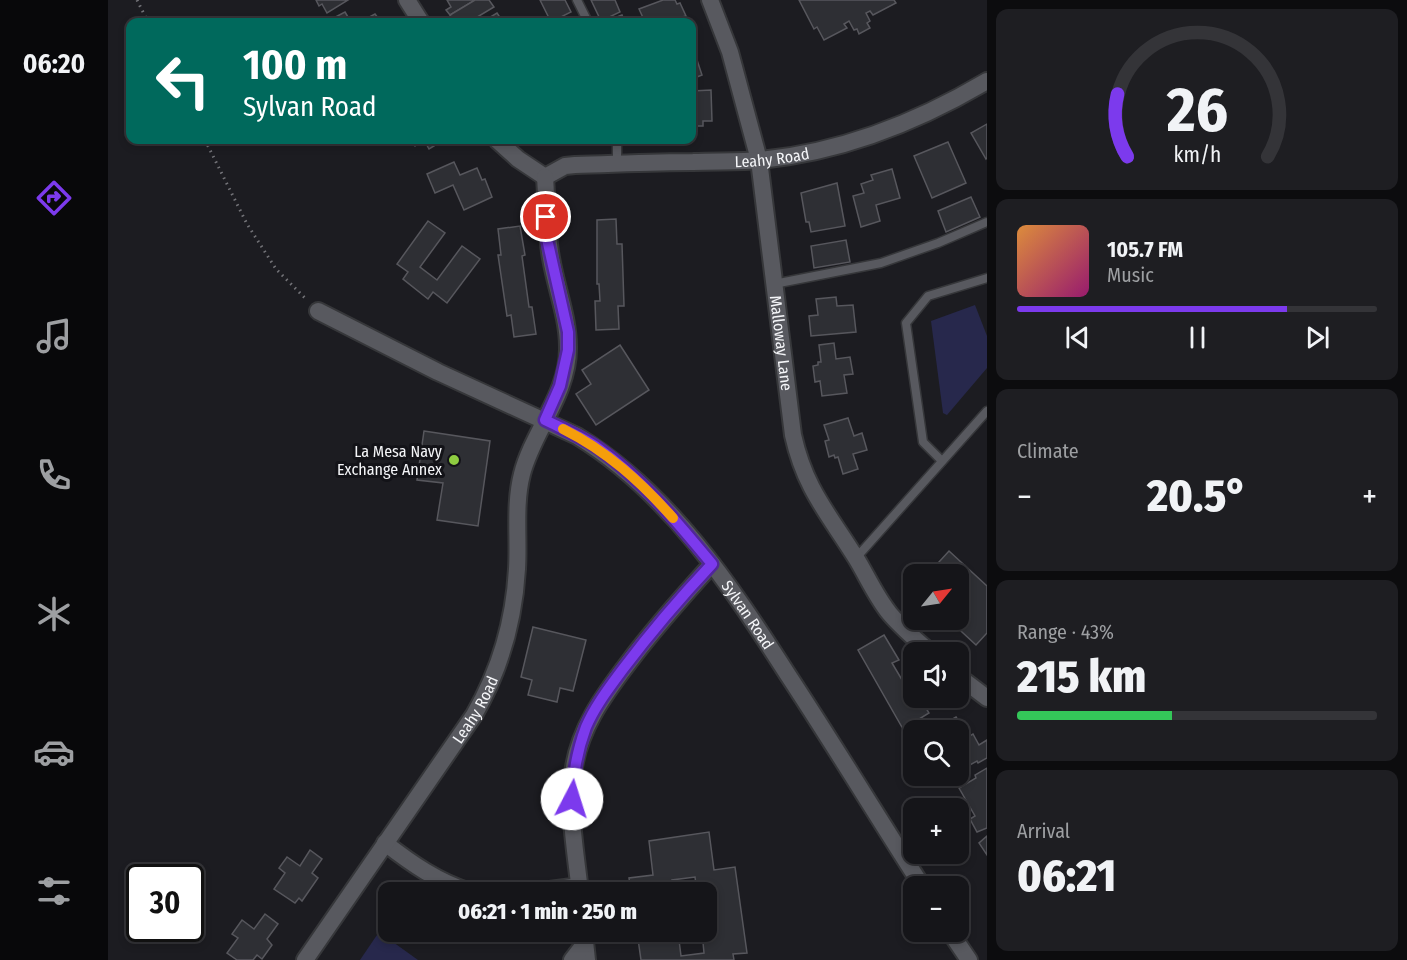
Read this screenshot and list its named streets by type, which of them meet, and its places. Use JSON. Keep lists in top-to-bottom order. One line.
{"streets":{"street":["Leahy Road","Malloway Lane","Sylvan Road"]},"crossings":[["Leahy Road","Malloway Lane"],["Leahy Road","Sylvan Road"]],"places":["La Mesa Navy Exchange Annex"],"north":"top right","page":{"tabs":"06:20","turn":["100 m","Sylvan Road"],"song":["105.7 FM","Music"],"tile":["Climate",["Range · 43%","215 km"],["Arrival","06:21"]],"heat":["−","20.5°","+"],"map_buttons":["+","−"],"limit":"30","trip":"06:21 · 1 min · 250 m","gauge":["26","km/h"]}}
